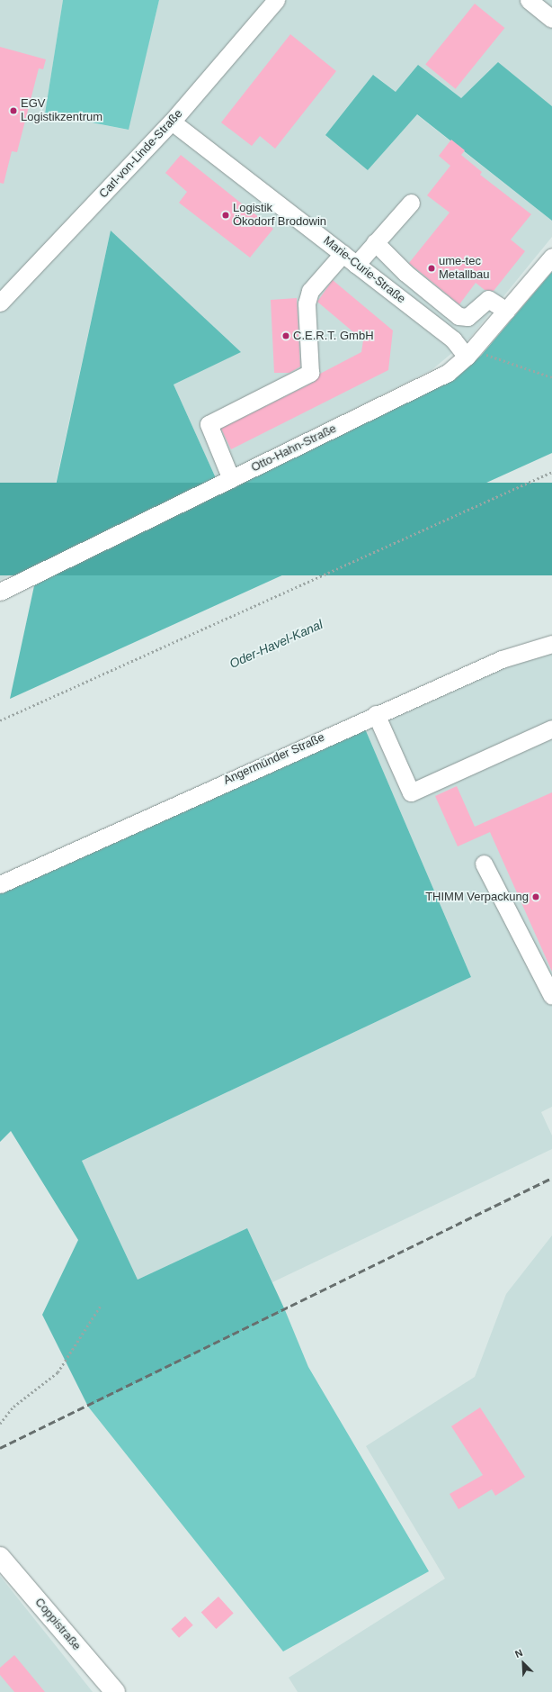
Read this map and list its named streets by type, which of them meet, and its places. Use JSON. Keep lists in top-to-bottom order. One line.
{"streets":{"main road":["Coppistraße"],"street":["Carl-von-Linde-Straße","Marie-Curie-Straße","Otto-Hahn-Straße","Angermünder Straße"]},"crossings":[["Carl-von-Linde-Straße","Marie-Curie-Straße"],["Marie-Curie-Straße","Otto-Hahn-Straße"]],"water":["Oder-Havel-Kanal"],"places":["EGV Logistikzentrum","Logistik Ökodorf Brodowin","ume-tec Metallbau","C.E.R.T. GmbH","THIMM Verpackung"],"north":"top left"}
